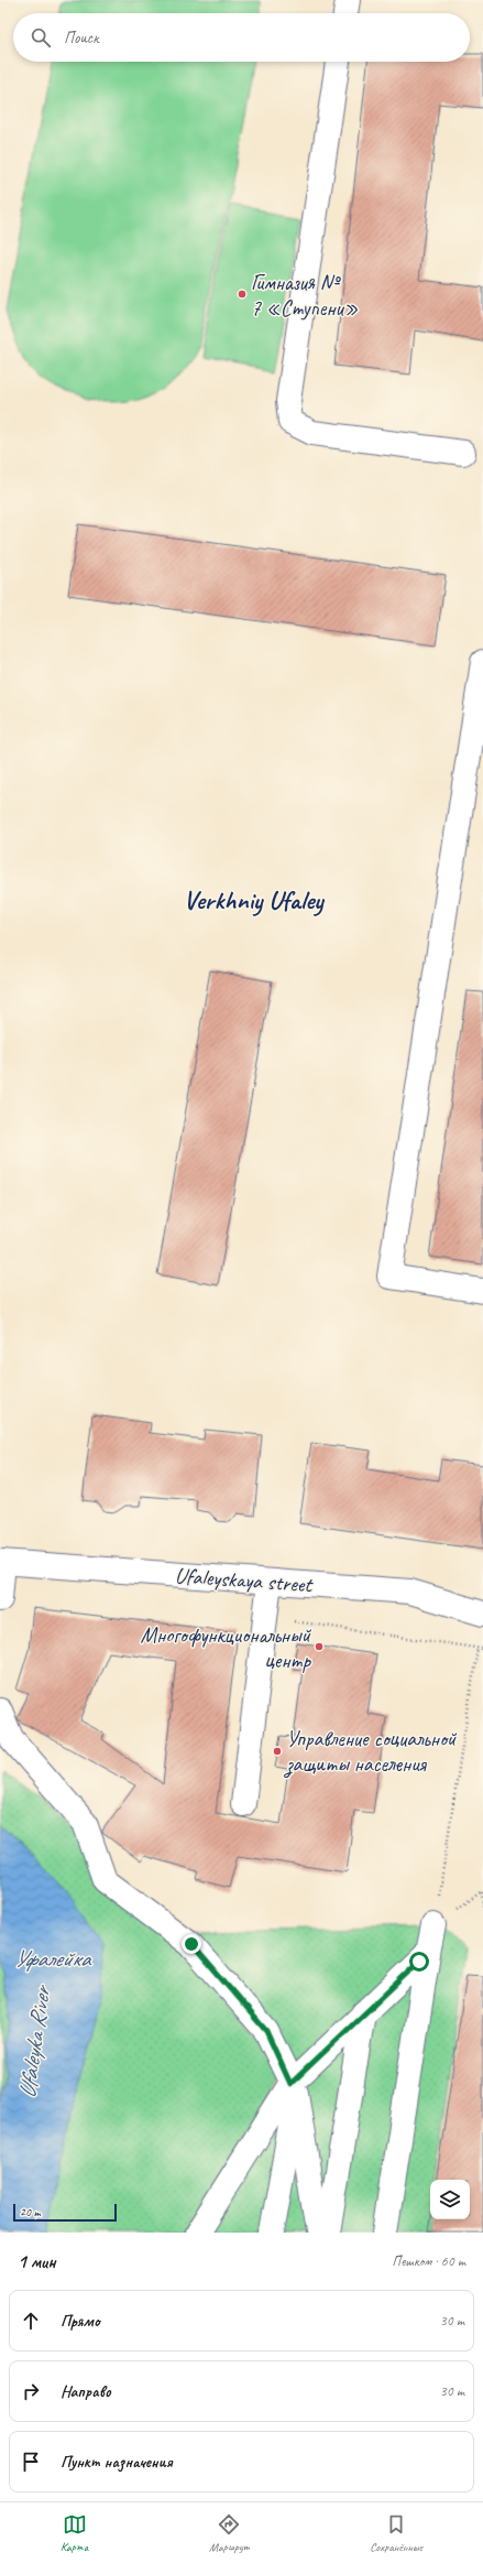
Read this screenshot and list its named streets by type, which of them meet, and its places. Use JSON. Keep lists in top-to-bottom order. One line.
{"streets":{"street":["Ufaleyskaya street"]},"districts":["Verkhniy Ufaley"],"water":["Уфалейка","Ufaleyka River"],"places":["Гимназия № 7 «Ступени»","Многофункциональный центр","Управление социальной защиты населения"],"scale_bar":"20 m","page":{"search":"Поиск","scale":"20 m","heading":["1 мин","Пешком · 60 m"],"list":[["Прямо","30 m"],["Направо","30 m"],"Пункт назначения"],"nav":["Карта","Маршрут","Сохранённые"]}}
